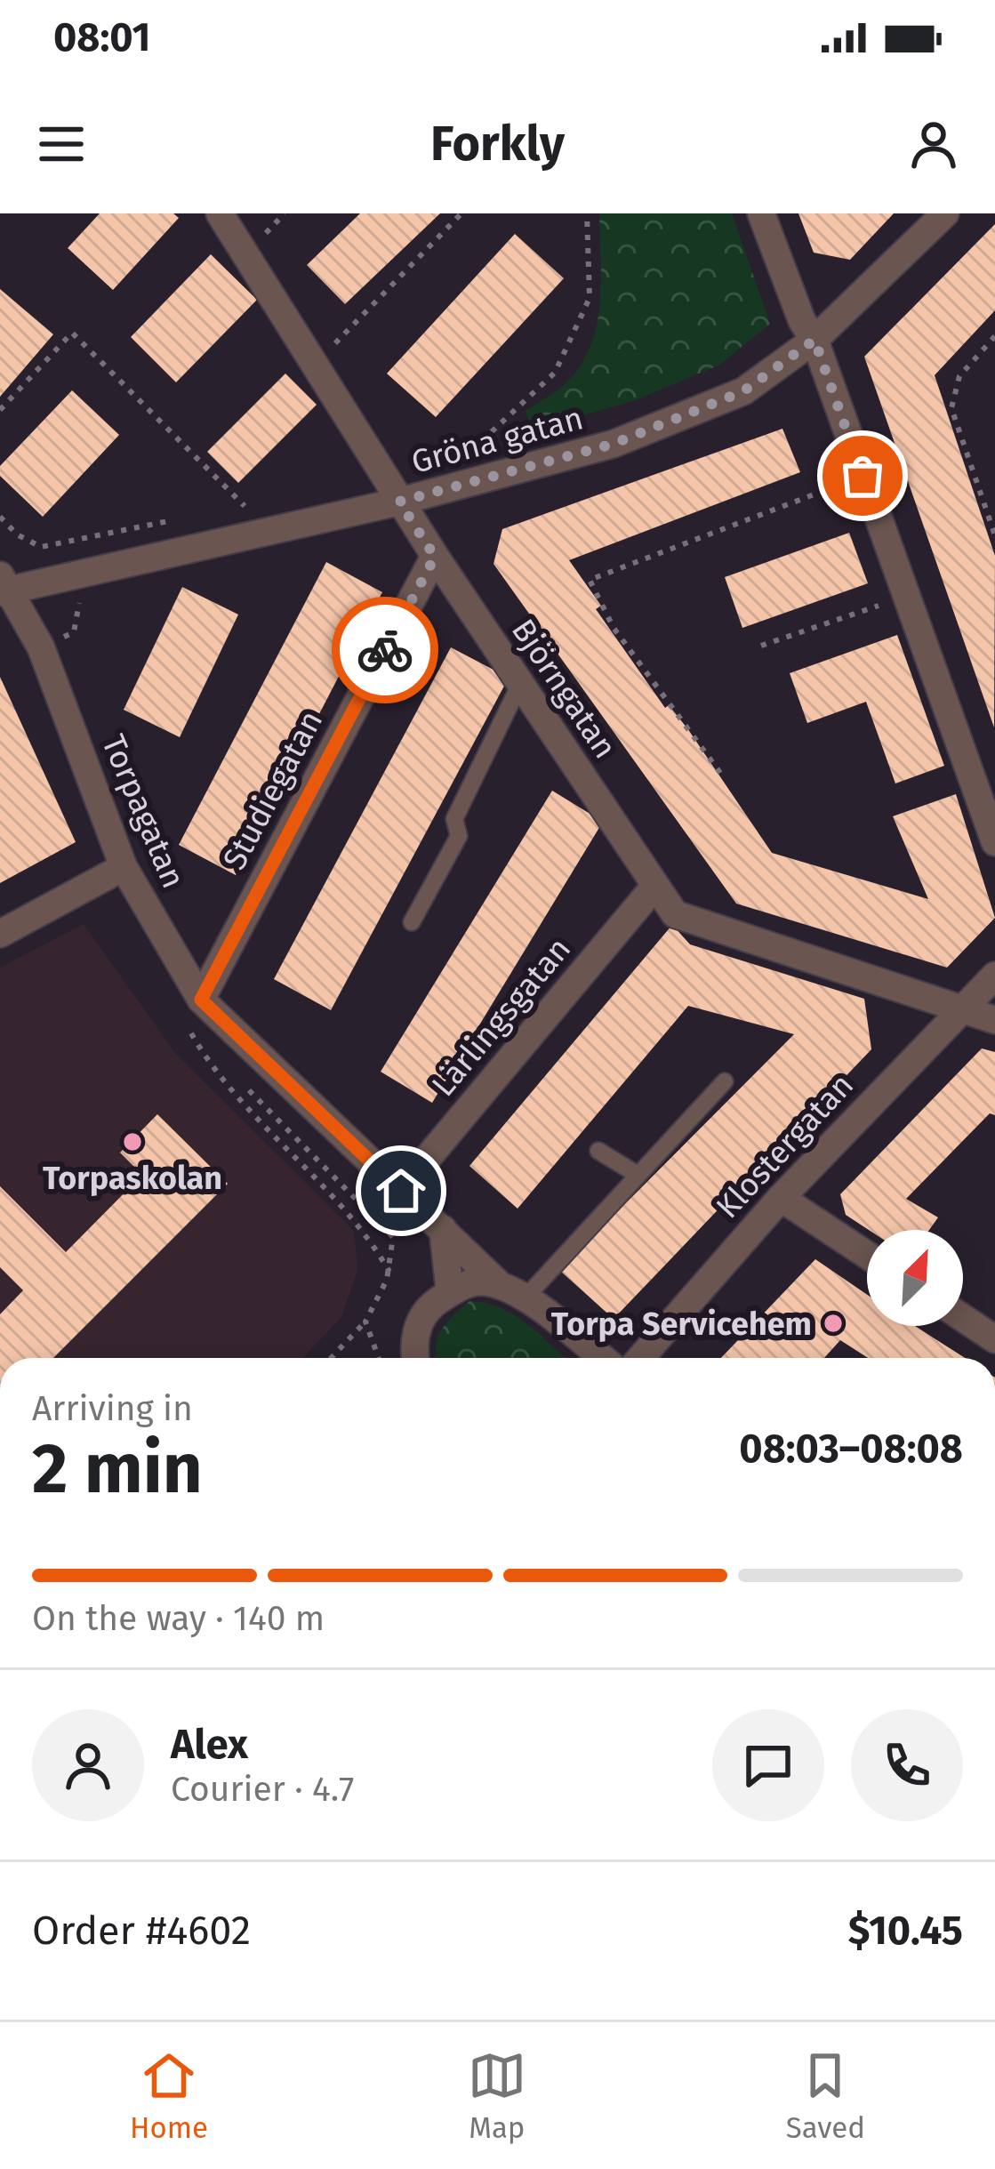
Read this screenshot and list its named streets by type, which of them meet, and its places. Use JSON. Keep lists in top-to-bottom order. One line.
{"streets":{"street":["Gröna gatan","Björngatan","Studiegatan","Torpagatan","Lärlingsgatan","Klostergatan"]},"crossings":[["Gröna gatan","Björngatan"],["Gröna gatan","Torpagatan"],["Björngatan","Studiegatan"],["Björngatan","Lärlingsgatan"],["Björngatan","Klostergatan"],["Studiegatan","Torpagatan"],["Torpagatan","Lärlingsgatan"]],"places":["Torpaskolan","Torpa Servicehem"],"north":"top right","page":{"status":"08:01","header":"Forkly","heading":["2 min","Arriving in","08:03–08:08"],"panel":["Alex","Courier · 4.7","Order #4602","$10.45"],"bar":"On the way · 140 m","tabs":["Home","Map","Saved"]}}
